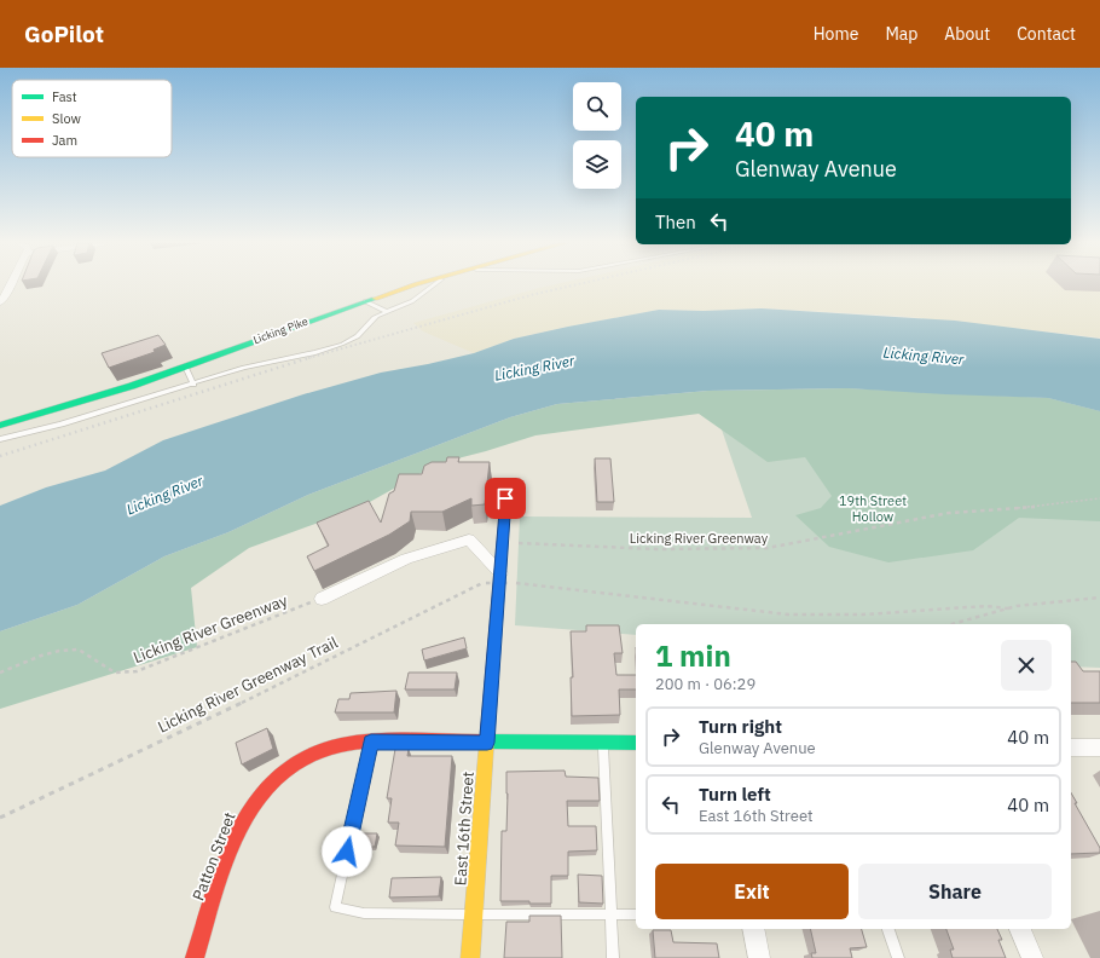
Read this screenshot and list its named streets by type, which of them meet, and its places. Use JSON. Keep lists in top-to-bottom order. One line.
{"streets":{"main road":["Licking Pike","East 16th Street","Patton Street"],"path":["Licking River Greenway","Licking River Greenway Trail"]},"crossings":[["Licking River Greenway","East 16th Street"],["Licking River Greenway Trail","East 16th Street"],["East 16th Street","Patton Street"]],"water":["Licking River"],"parks":["19th Street Hollow"],"legend":["Fast","Slow","Jam"],"page":{"header":"GoPilot","nav":["Home","Map","About","Contact"],"turn":["40 m","Glenway Avenue"],"then":"Then","heading":["1 min","200 m · 06:29"],"list":[{"name":"Turn right","note":"Glenway Avenue","value":"40 m"},{"name":"Turn left","note":"East 16th Street","value":"40 m"}],"buttons":["Exit","Share"]}}
